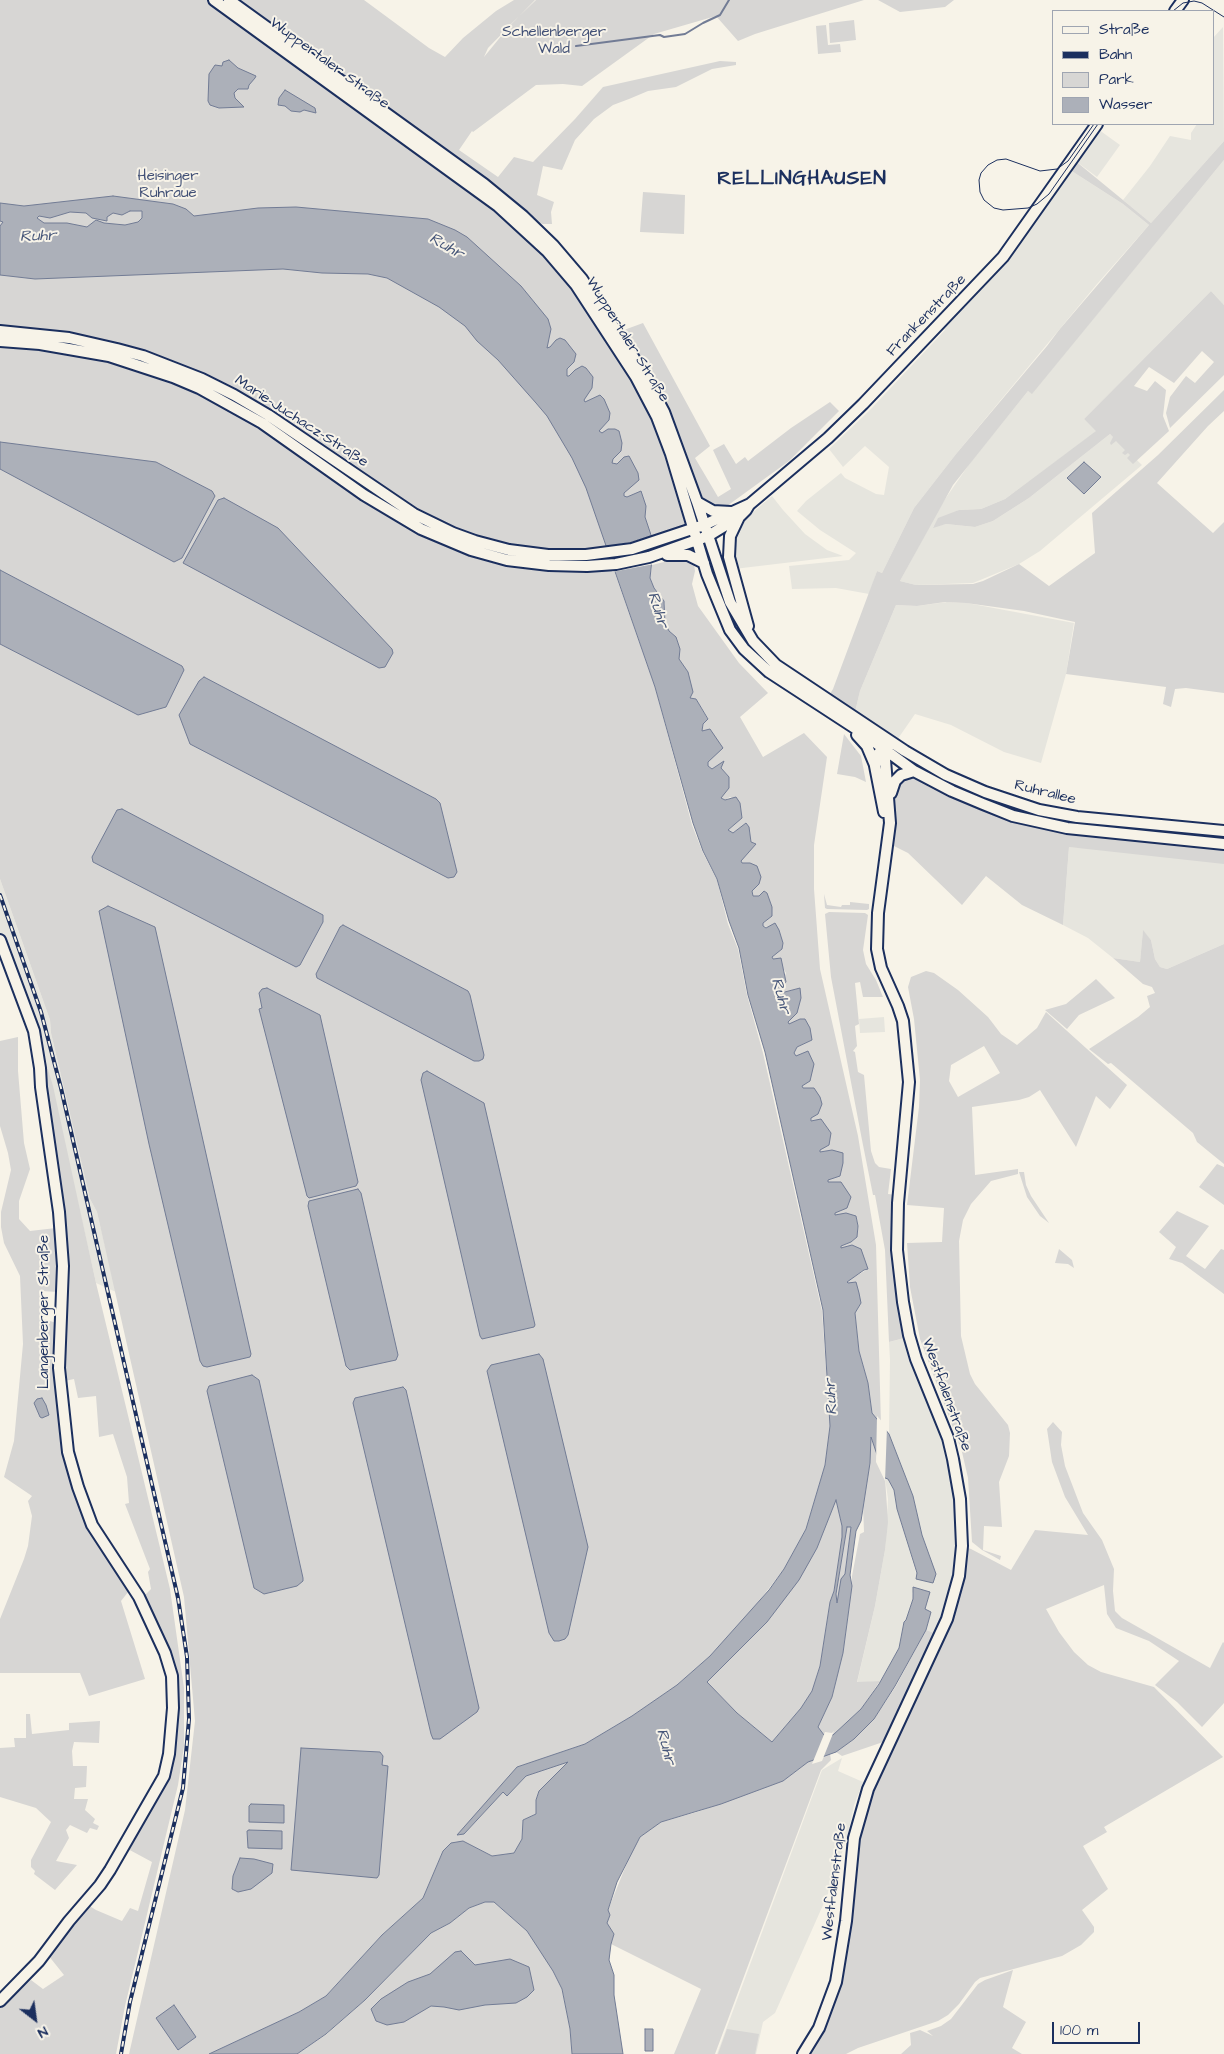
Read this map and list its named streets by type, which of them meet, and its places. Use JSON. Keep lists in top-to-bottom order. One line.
{"streets":{"main road":["Wuppertaler Straße","Frankenstraße","Marie-Juchacz-Straße","Ruhrallee","Langenberger Straße","Westfalenstraße"]},"crossings":[["Wuppertaler Straße","Frankenstraße"],["Wuppertaler Straße","Ruhrallee"],["Wuppertaler Straße","Westfalenstraße"],["Frankenstraße","Marie-Juchacz-Straße"],["Ruhrallee","Westfalenstraße"]],"districts":["RELLINGHAUSEN"],"water":["Ruhr"],"parks":["Schellenberger Wald","Heisinger Ruhraue"],"legend":["Straße","Bahn","Park","Wasser"],"scale_bar":"100 m","north":"bottom right"}
